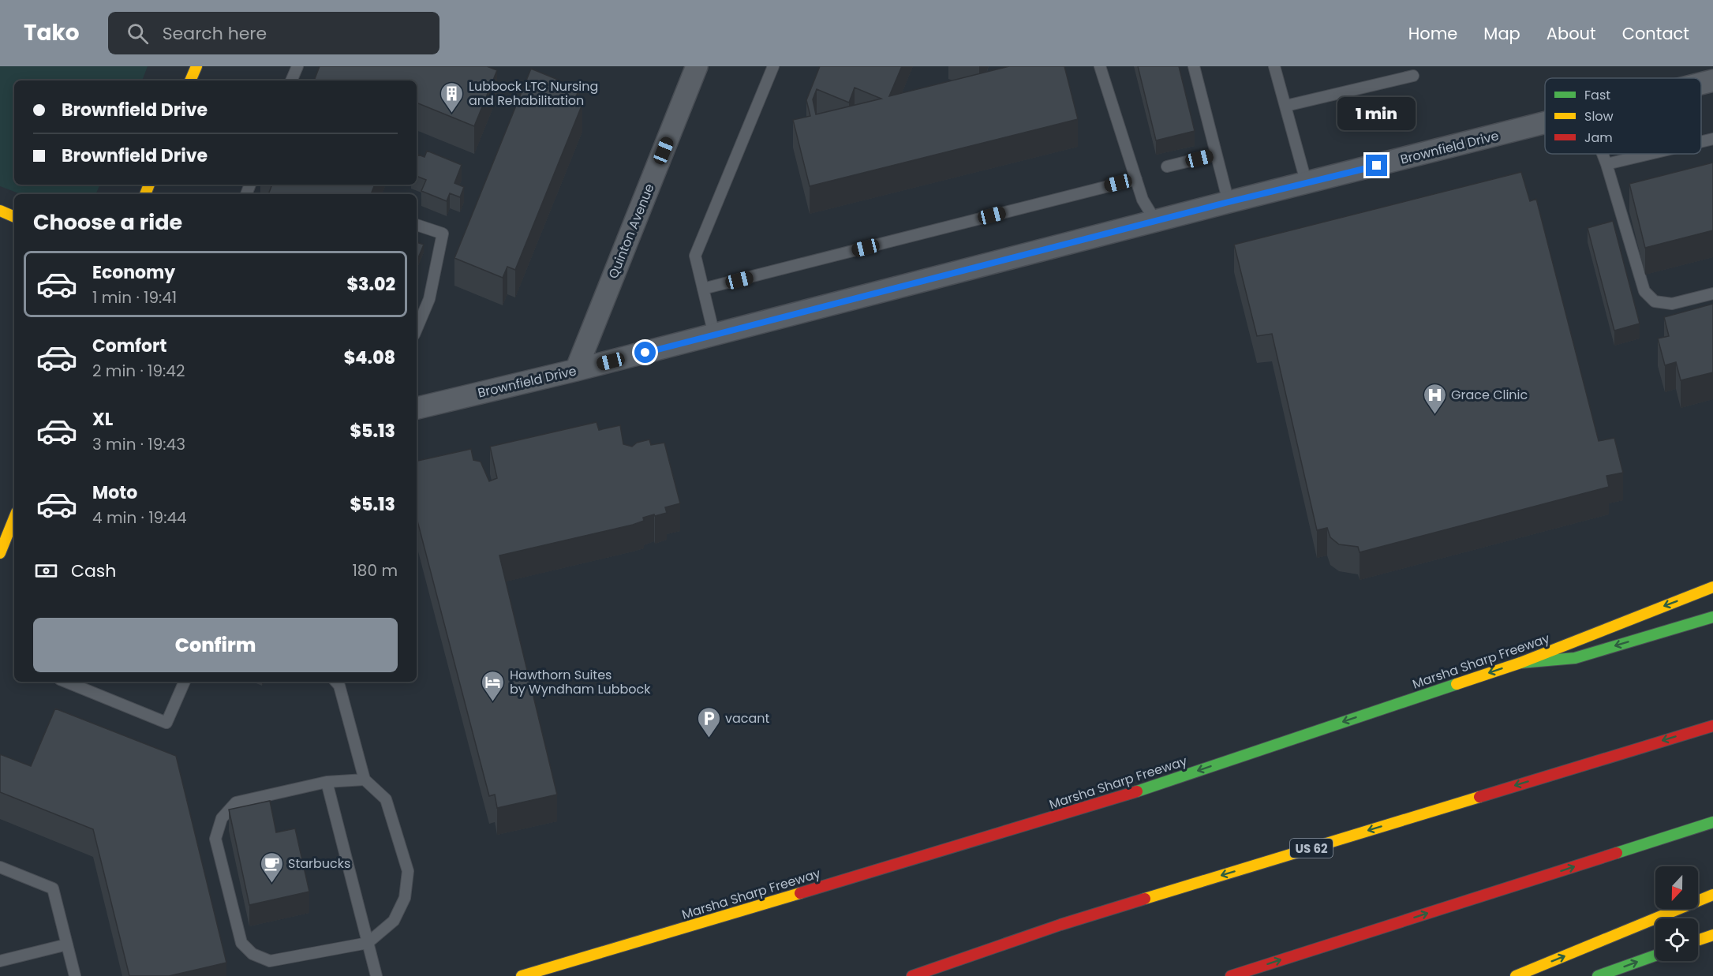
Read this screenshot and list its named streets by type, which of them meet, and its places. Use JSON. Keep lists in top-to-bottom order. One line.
{"streets":{"main road":["Marsha Sharp Freeway","US 62"],"street":["Brownfield Drive","Quinton Avenue"]},"crossings":[["Brownfield Drive","Quinton Avenue"]],"one_way":["Marsha Sharp Freeway"],"places":{"building":["Lubbock LTC Nursing and Rehabilitation"],"hospital":["Grace Clinic"],"hotel":["Hawthorn Suites by Wyndham Lubbock"],"parking":["vacant"],"cafe":["Starbucks"]},"legend":["Fast","Slow","Jam"],"north":"bottom","page":{"header":"Tako","search":"Search here","nav":["Home","Map","About","Contact"],"banner":["Brownfield Drive","Brownfield Drive"],"bubble":"1 min","heading":"Choose a ride","list":[{"name":"Economy","note":"1 min · 19:41","value":"$3.02"},{"name":"Comfort","note":"2 min · 19:42","value":"$4.08"},{"name":"XL","note":"3 min · 19:43","value":"$5.13"},{"name":"Moto","note":"4 min · 19:44","value":"$5.13"}],"pay":["Cash","180 m"],"buttons":"Confirm"}}
